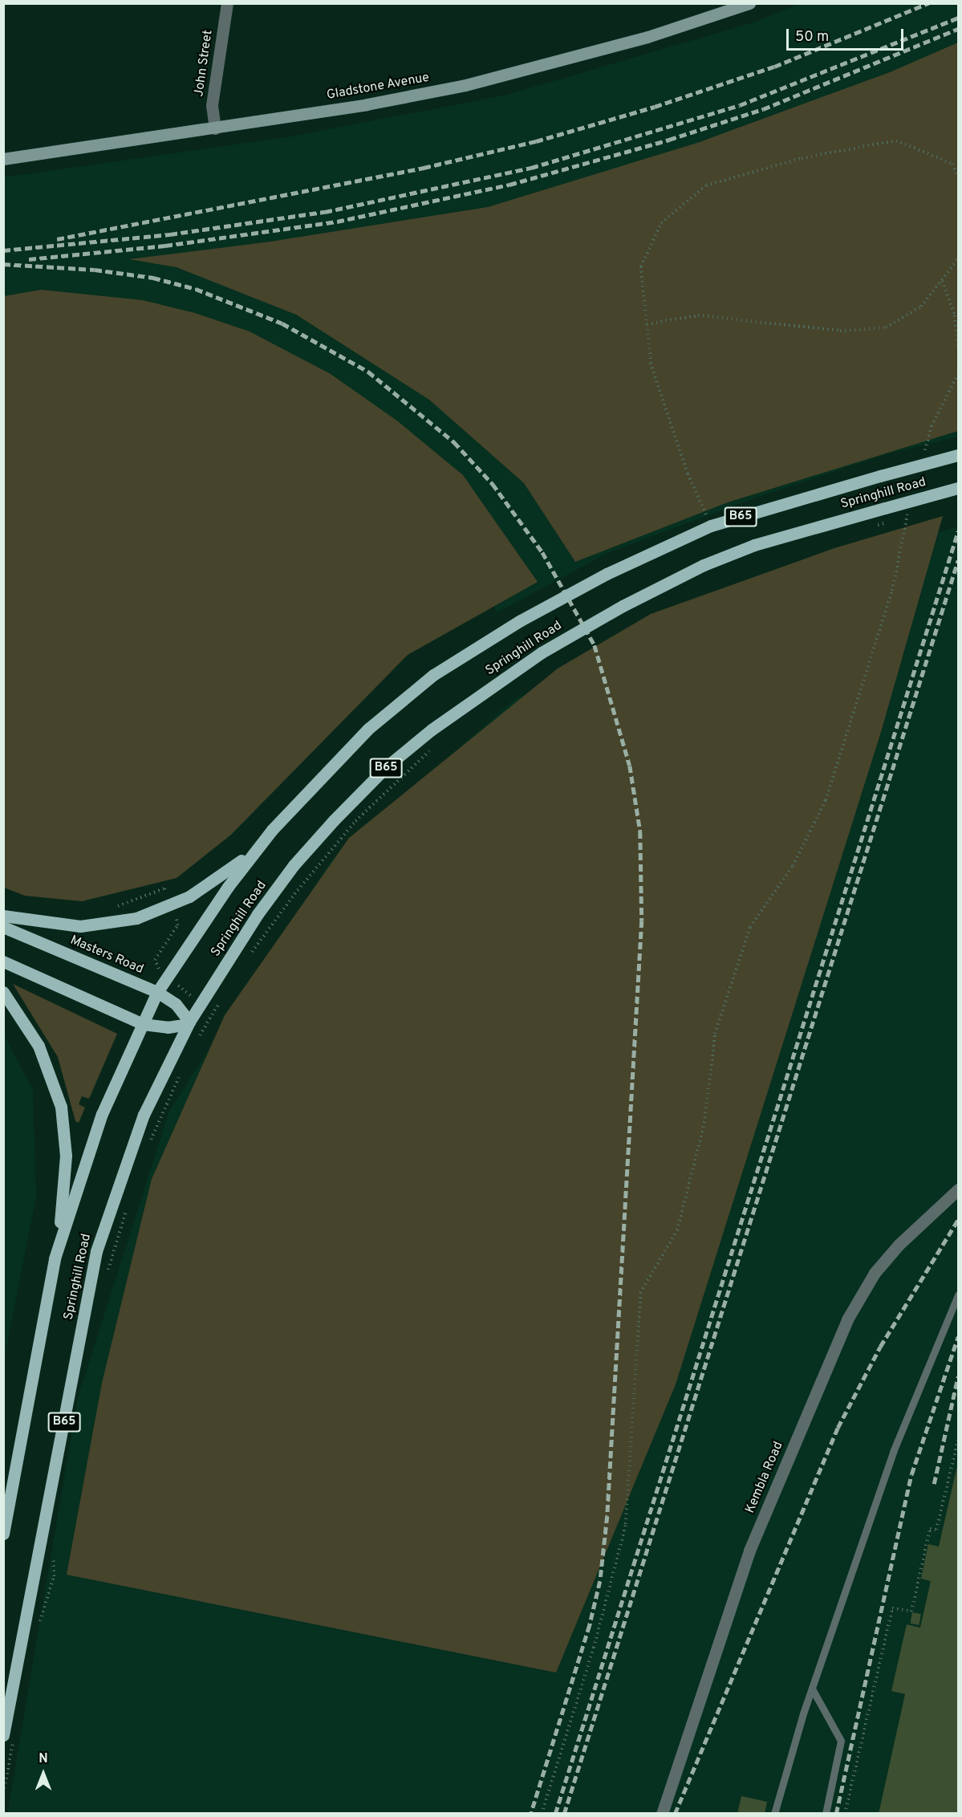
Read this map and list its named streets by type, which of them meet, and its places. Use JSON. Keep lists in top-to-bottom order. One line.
{"streets":{"main road":["Gladstone Avenue","Springhill Road","B65","Masters Road"],"street":["John Street","Kembla Road"]},"crossings":[["John Street","Gladstone Avenue"],["Springhill Road","Masters Road"]],"scale_bar":"50 m","north":"top"}
